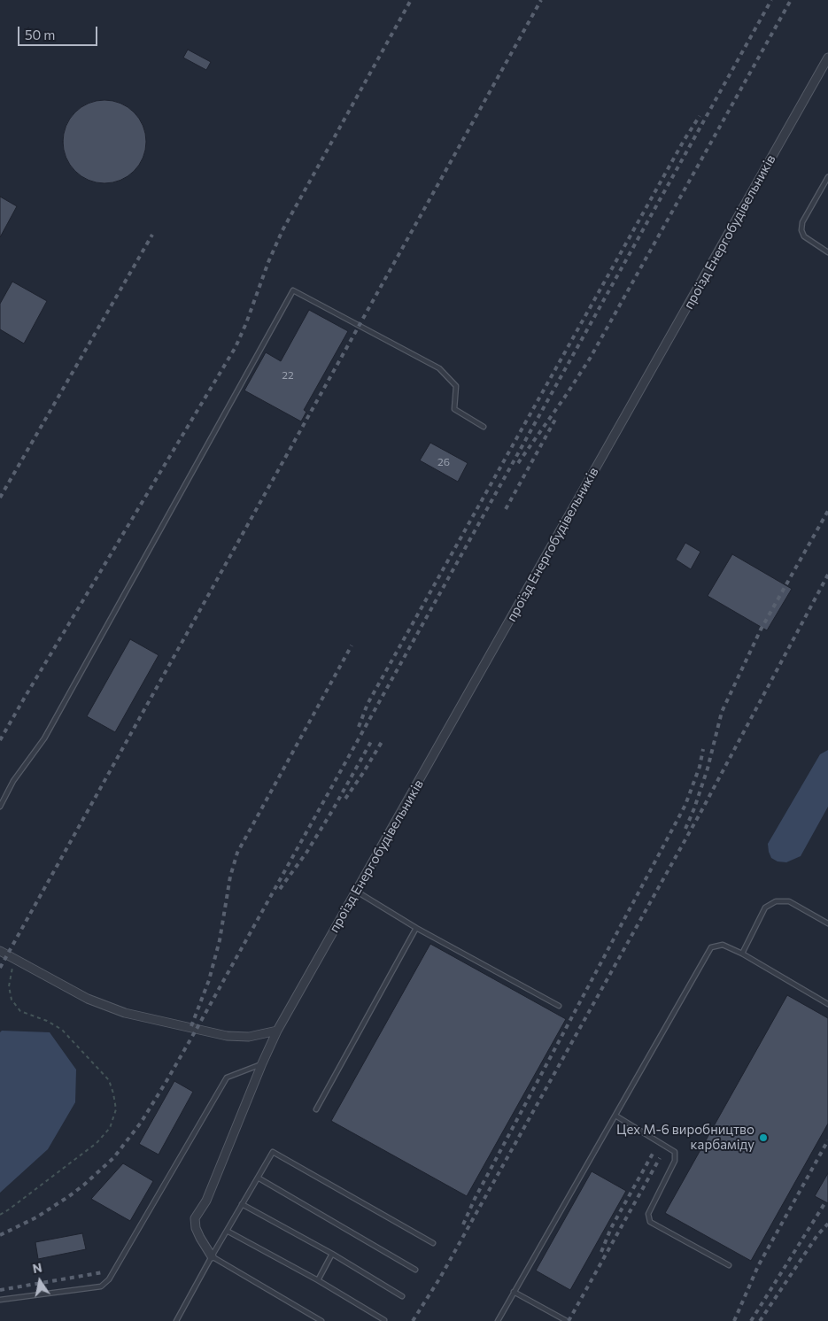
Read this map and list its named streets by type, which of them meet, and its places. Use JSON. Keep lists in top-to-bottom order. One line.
{"streets":{"street":["проїзд Енергобудівельників"]},"places":["Цех М-6 виробництво карбаміду"],"house_numbers":["22","26"],"scale_bar":"50 m","north":"top"}
